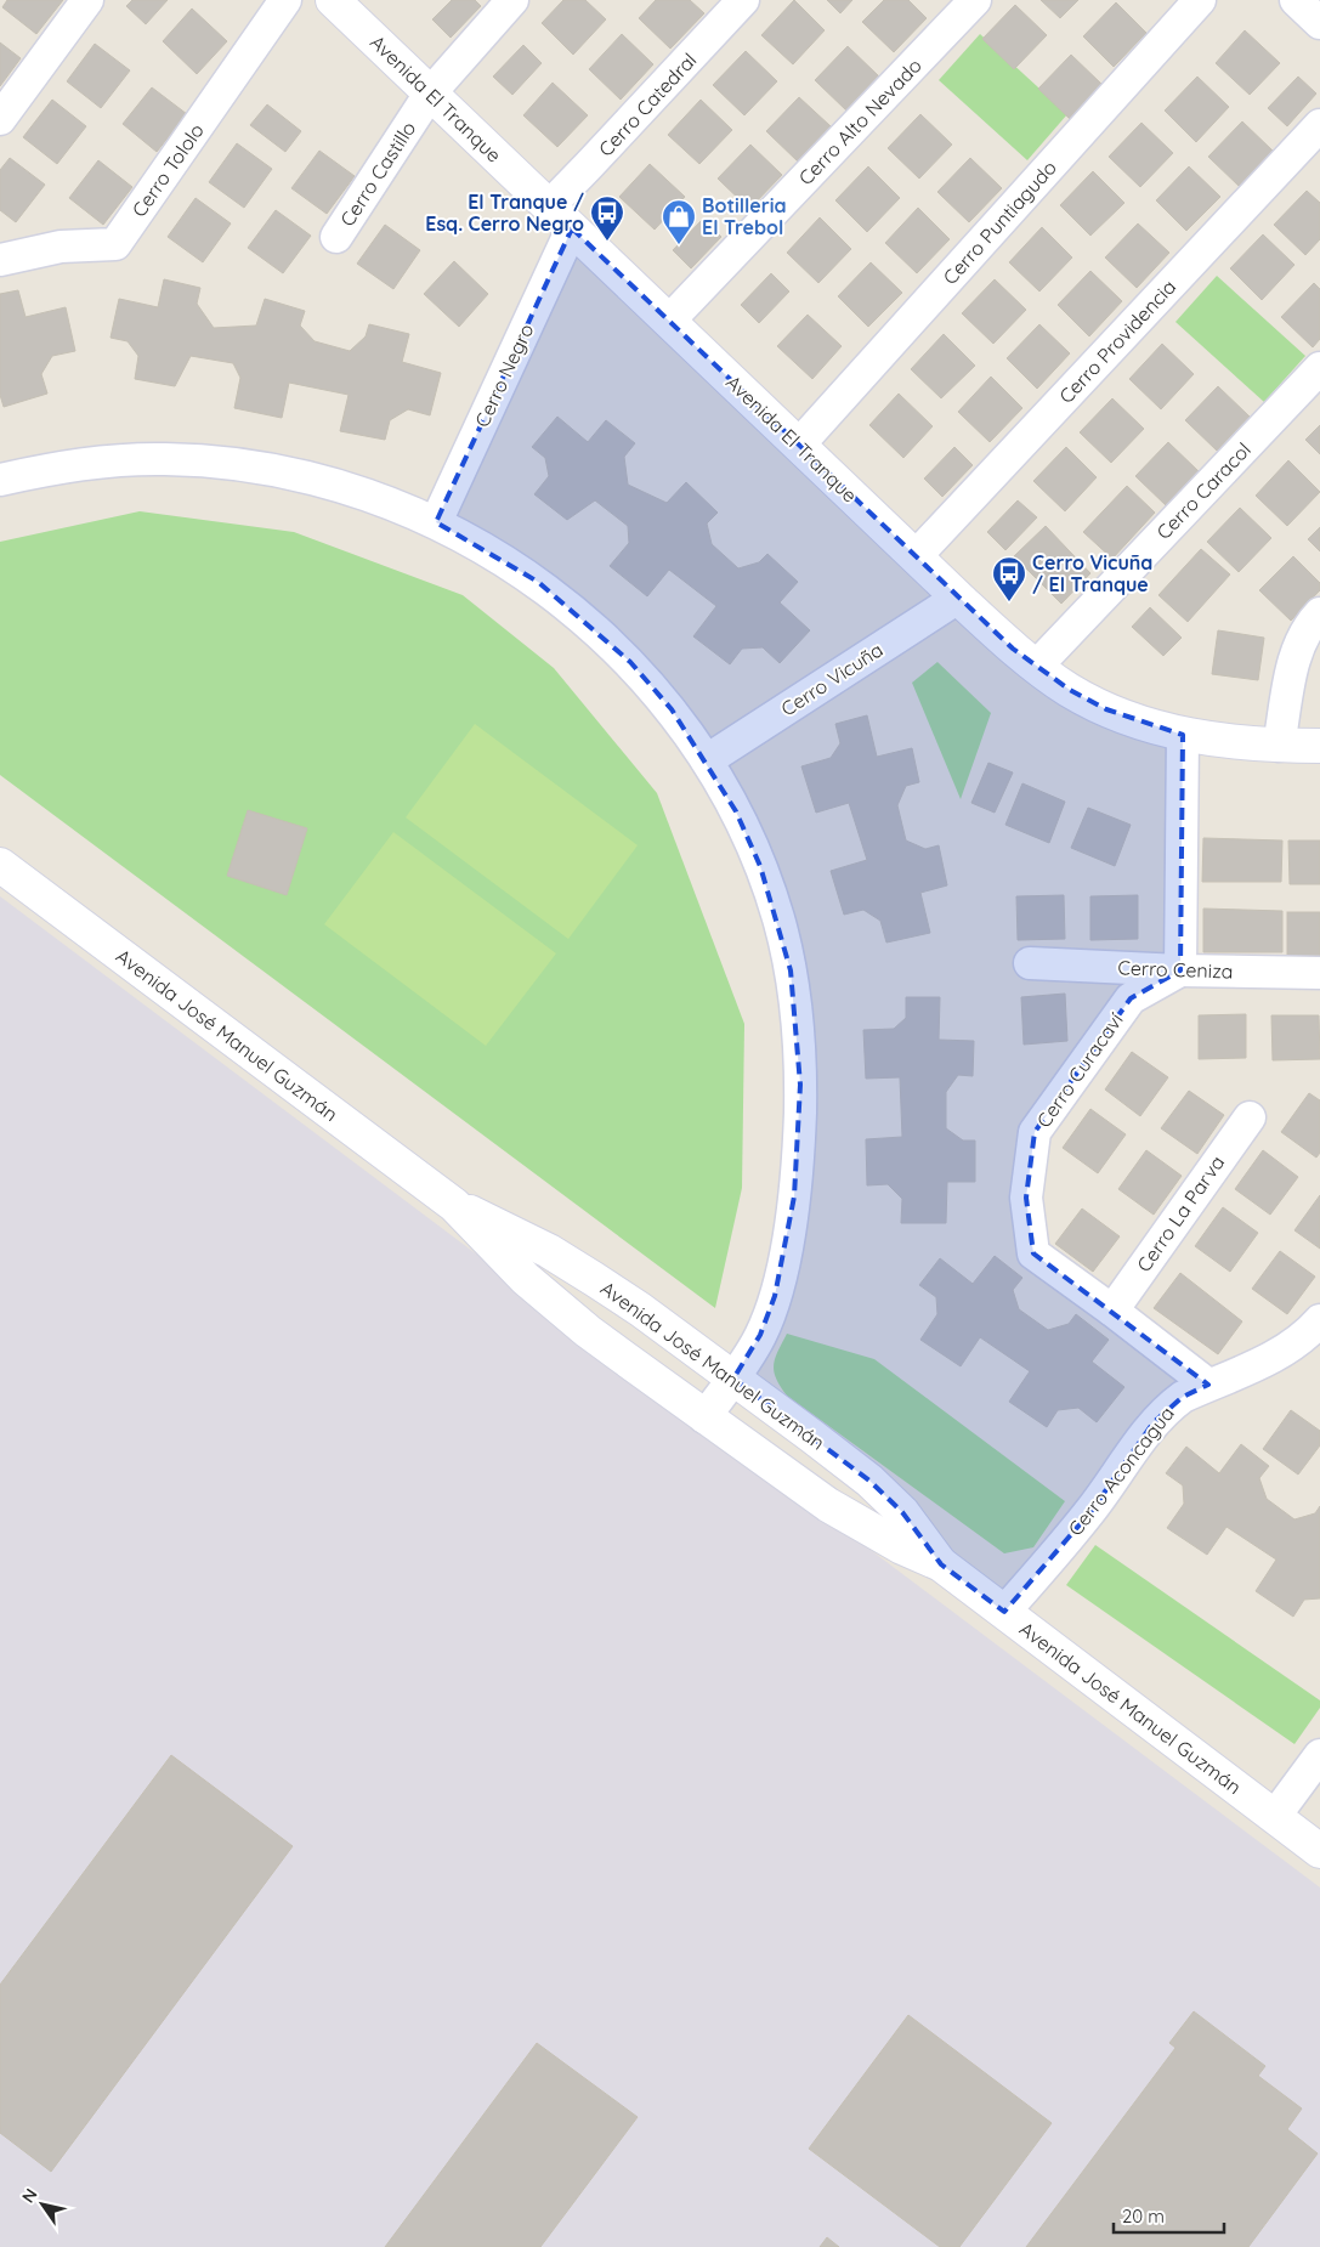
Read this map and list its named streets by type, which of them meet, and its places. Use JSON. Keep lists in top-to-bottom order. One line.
{"streets":{"street":["Avenida El Tranque","Cerro Catedral","Cerro Alto Nevado","Cerro Tololo","Cerro Castillo","Cerro Puntiagudo","Cerro Providencia","Cerro Negro","Cerro Caracol","Cerro Vicuña","Cerro Ceniza","Avenida José Manuel Guzmán","Cerro Curacaví","Cerro La Parva","Cerro Aconcagua"]},"crossings":[["Avenida El Tranque","Cerro Catedral"],["Avenida El Tranque","Cerro Alto Nevado"],["Avenida El Tranque","Cerro Castillo"],["Avenida El Tranque","Cerro Puntiagudo"],["Avenida El Tranque","Cerro Providencia"],["Avenida El Tranque","Cerro Negro"],["Avenida El Tranque","Cerro Caracol"],["Avenida El Tranque","Cerro Vicuña"],["Cerro Catedral","Cerro Negro"],["Cerro Ceniza","Cerro Curacaví"],["Avenida José Manuel Guzmán","Cerro Aconcagua"],["Cerro Curacaví","Cerro La Parva"],["Cerro Curacaví","Cerro Aconcagua"]],"places":{"bus stop":["El Tranque / Esq. Cerro Negro","Cerro Vicuña / El Tranque"],"shop":["Botilleria El Trebol"]},"scale_bar":"20 m","north":"top left"}
